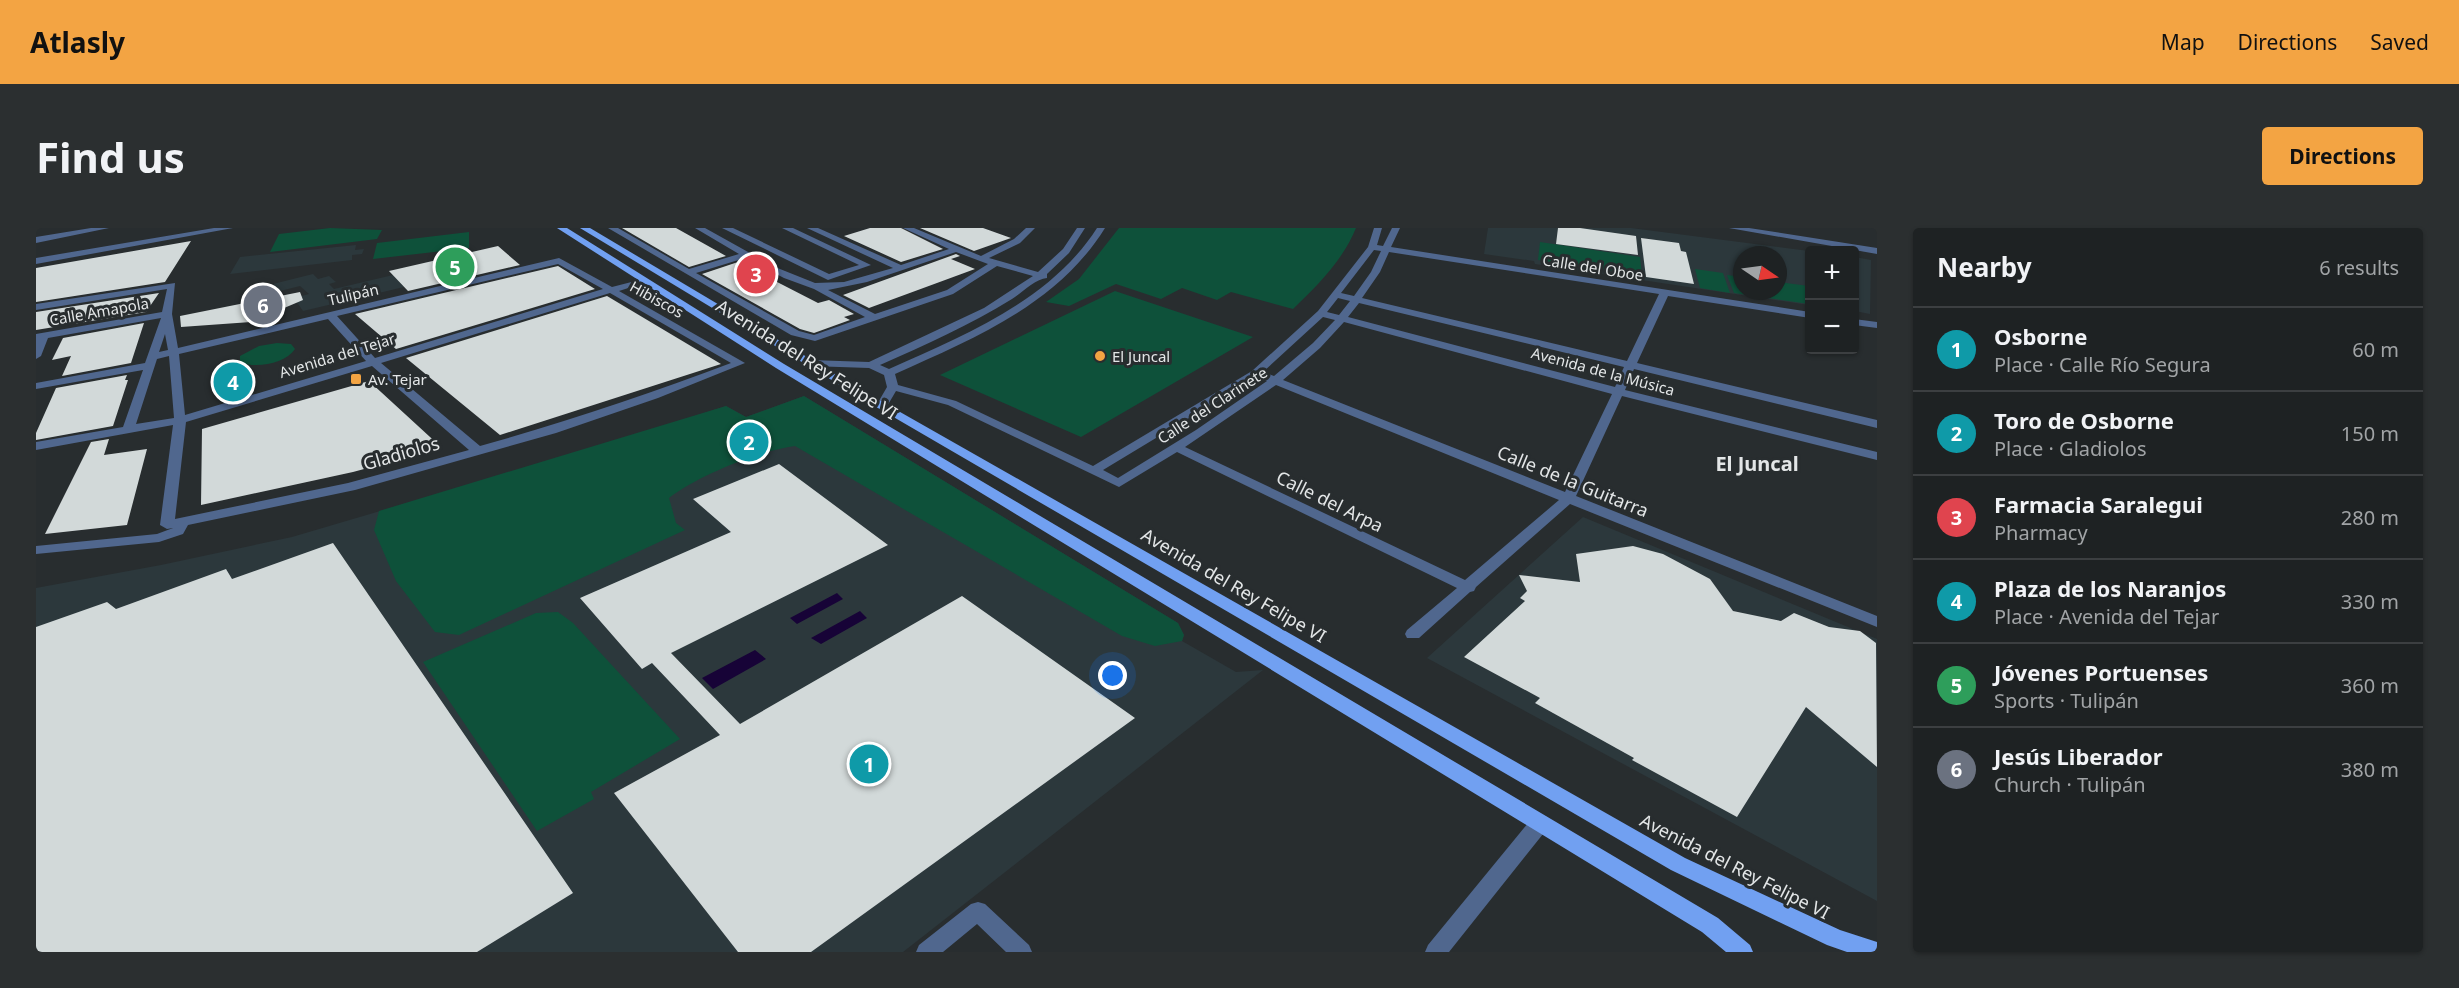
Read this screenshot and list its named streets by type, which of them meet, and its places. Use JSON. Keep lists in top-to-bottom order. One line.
{"streets":{"main road":["Avenida del Rey Felipe VI"],"street":["Calle del Oboe","Tulipán","Hibiscos","Calle Amapola","Avenida del Tejar","Avenida de la Música","Calle del Clarinete","Gladiolos","Calle de la Guitarra","Calle del Arpa"]},"crossings":[["Calle del Oboe","Calle del Clarinete"],["Tulipán","Hibiscos"],["Hibiscos","Avenida del Tejar"],["Hibiscos","Gladiolos"],["Avenida del Tejar","Avenida del Rey Felipe VI"],["Avenida del Tejar","Gladiolos"],["Avenida de la Música","Calle del Clarinete"],["Calle del Clarinete","Calle de la Guitarra"],["Calle del Clarinete","Calle del Arpa"]],"districts":["El Juncal"],"places":{"other":["El Juncal"],"transit":["Av. Tejar"]},"north":"right","page":{"header":"Atlasly","nav":["Map","Directions","Saved"],"buttons":"Directions","title":"Find us","heading":["Nearby","6 results"],"pins":["5","3","6","4","2","1"],"map_buttons":["+","−"],"list":[{"mark":"1","name":"Osborne","note":"Place · Calle Río Segura","value":"60 m"},{"mark":"2","name":"Toro de Osborne","note":"Place · Gladiolos","value":"150 m"},{"mark":"3","name":"Farmacia Saralegui","note":"Pharmacy","value":"280 m"},{"mark":"4","name":"Plaza de los Naranjos","note":"Place · Avenida del Tejar","value":"330 m"},{"mark":"5","name":"Jóvenes Portuenses","note":"Sports · Tulipán","value":"360 m"},{"mark":"6","name":"Jesús Liberador","note":"Church · Tulipán","value":"380 m"}]}}
